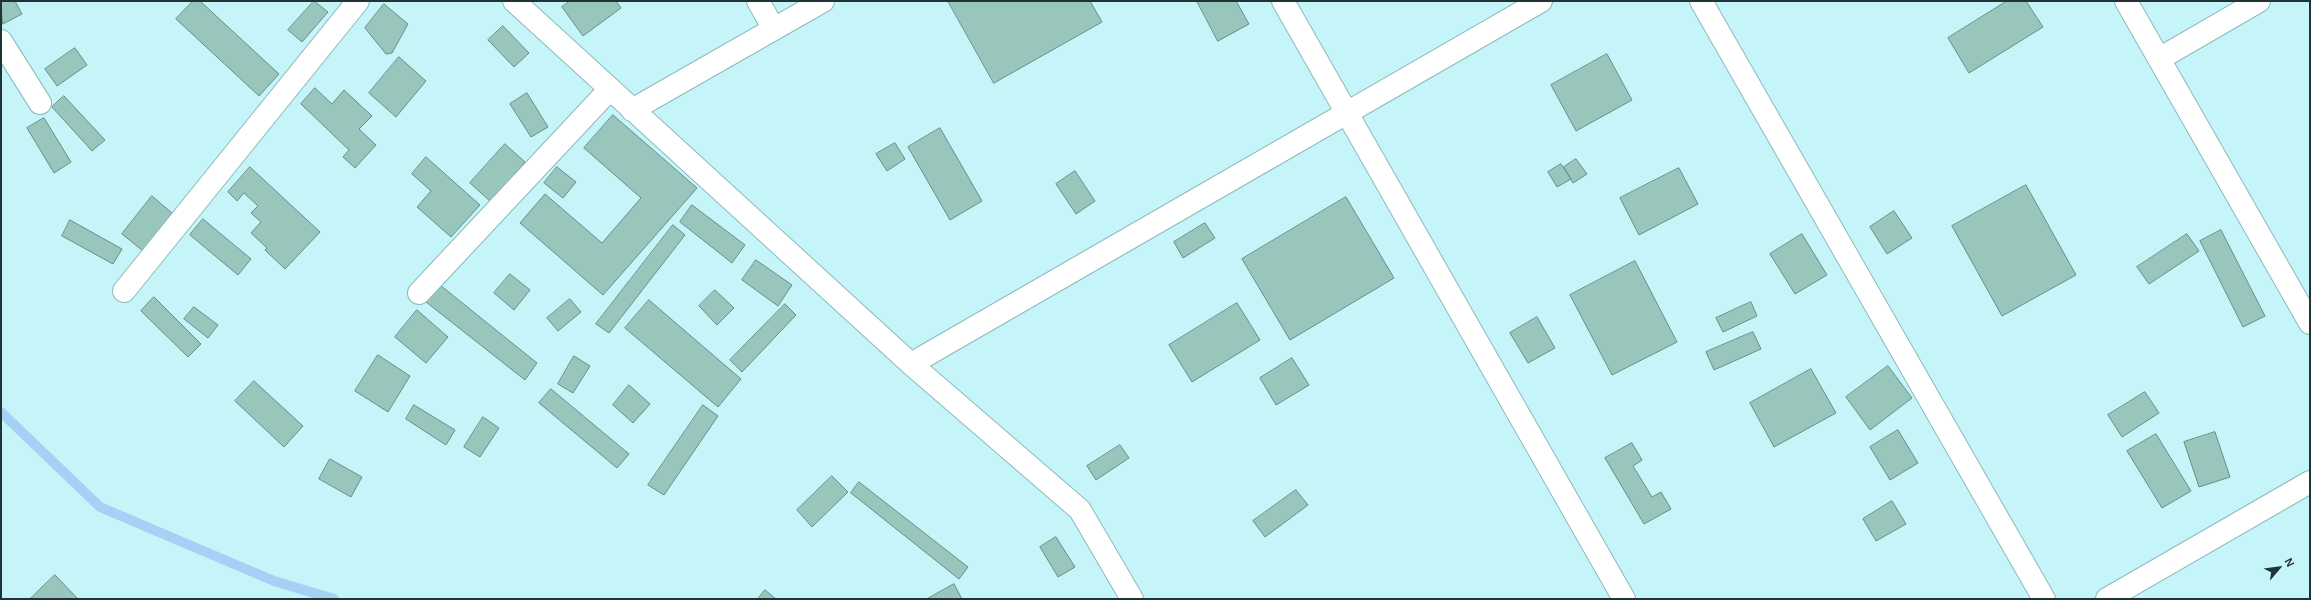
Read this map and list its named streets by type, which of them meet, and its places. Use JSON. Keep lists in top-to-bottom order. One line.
{"north":"top right"}
